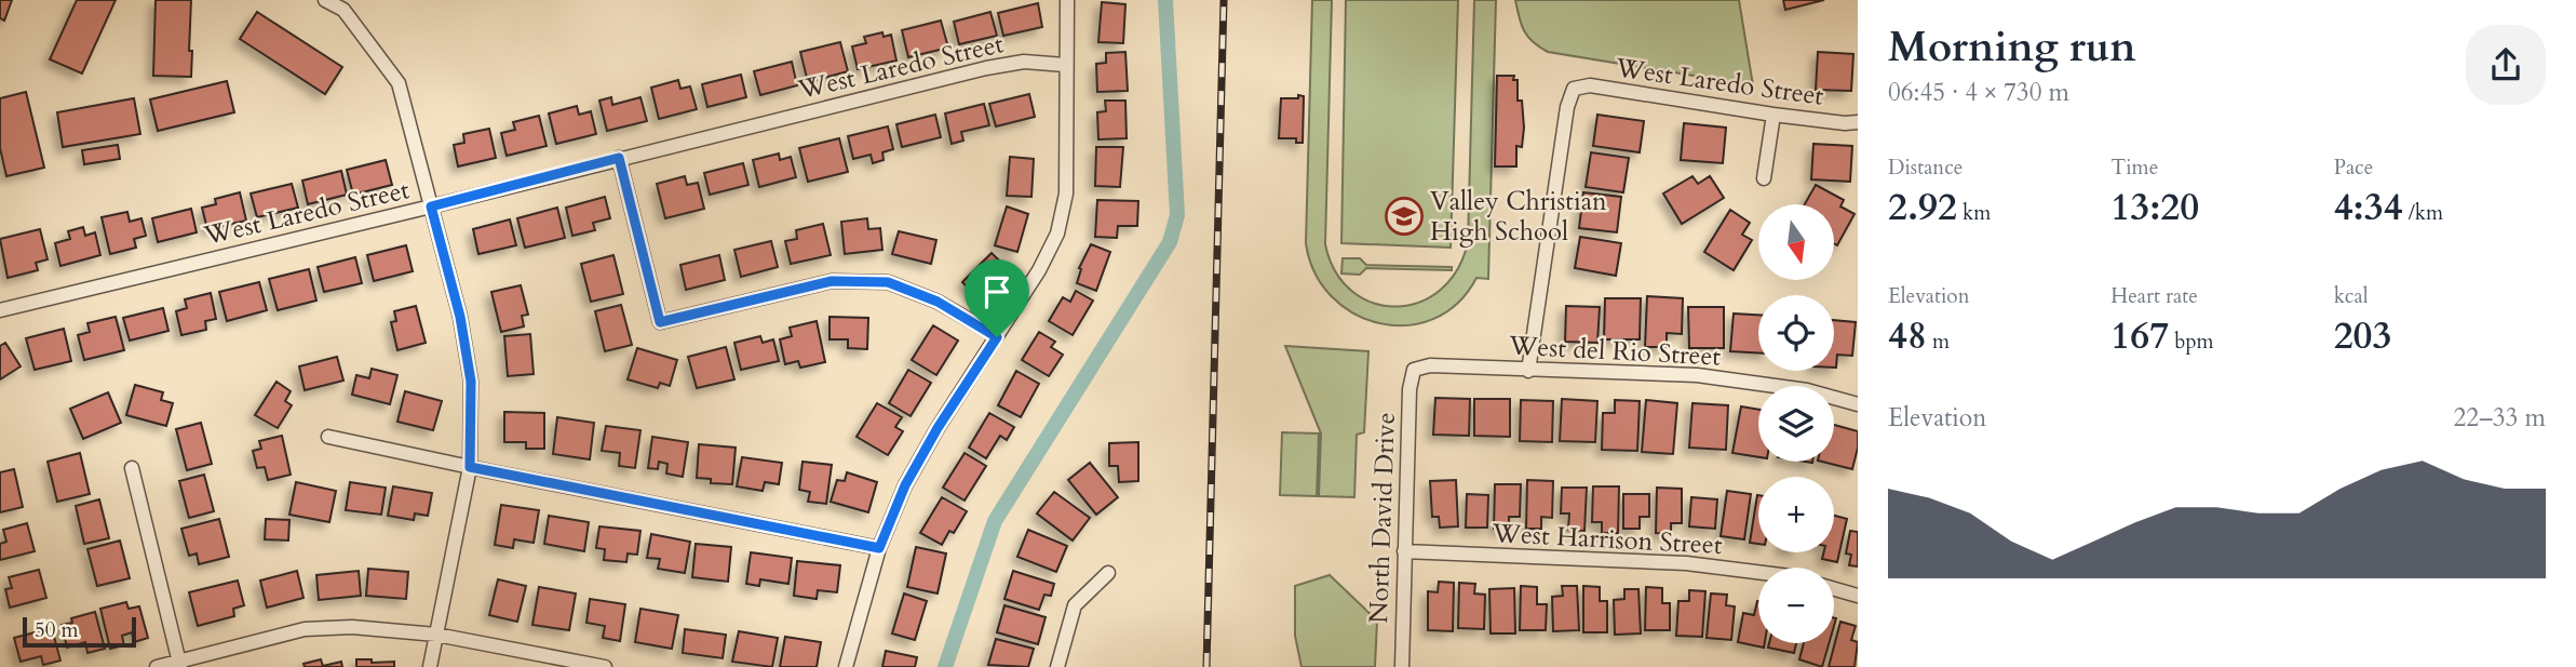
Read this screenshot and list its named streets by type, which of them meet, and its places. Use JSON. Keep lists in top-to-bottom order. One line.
{"streets":{"street":["West Laredo Street","West del Rio Street","North David Drive","West Harrison Street"]},"crossings":[["West Laredo Street","West del Rio Street"],["West del Rio Street","North David Drive"],["North David Drive","West Harrison Street"]],"places":{"school or university":["Valley Christian High School"]},"scale_bar":"50 m","north":"bottom","page":{"heading":["Morning run","06:45 · 4 × 730 m"],"stats":[["Distance","2.92 km"],["Time","13:20"],["Pace","4:34 /km"],["Elevation","48 m"],["Heart rate","167 bpm"],["kcal","203"]],"map_buttons":["+","−"],"chart":["Elevation","22–33 m"],"scale":"50 m"}}
